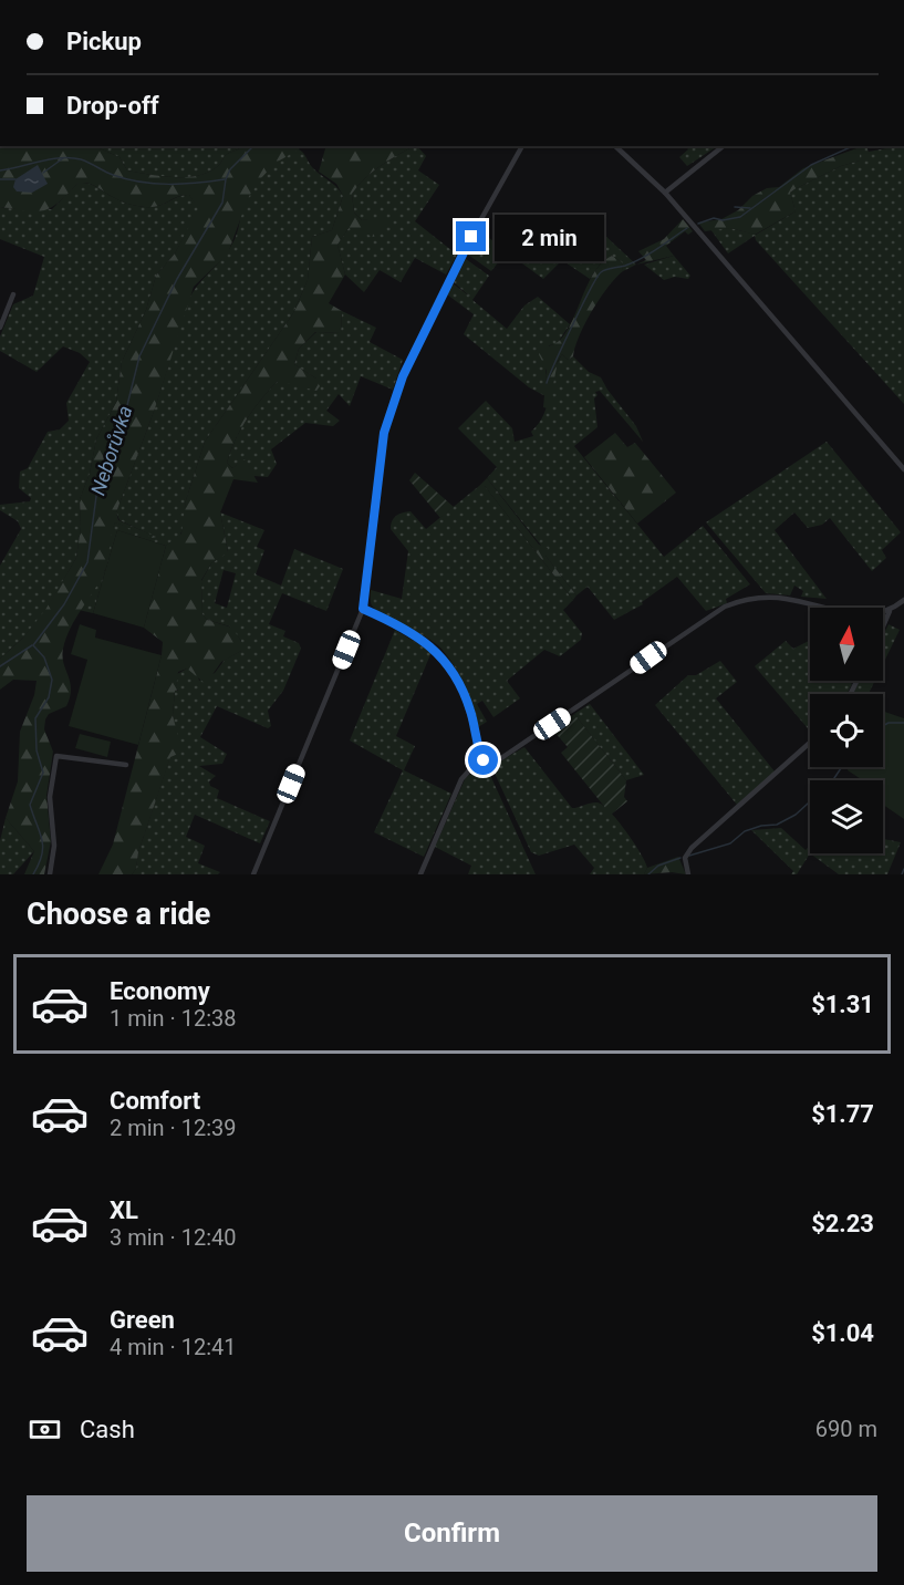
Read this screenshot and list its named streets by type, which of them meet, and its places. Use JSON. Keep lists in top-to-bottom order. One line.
{"water":["Neborůvka"],"north":"top","page":{"banner":["Pickup","Drop-off"],"bubble":"2 min","heading":"Choose a ride","list":[{"name":"Economy","note":"1 min · 12:38","value":"$1.31"},{"name":"Comfort","note":"2 min · 12:39","value":"$1.77"},{"name":"XL","note":"3 min · 12:40","value":"$2.23"},{"name":"Green","note":"4 min · 12:41","value":"$1.04"}],"pay":["Cash","690 m"],"buttons":"Confirm"}}
